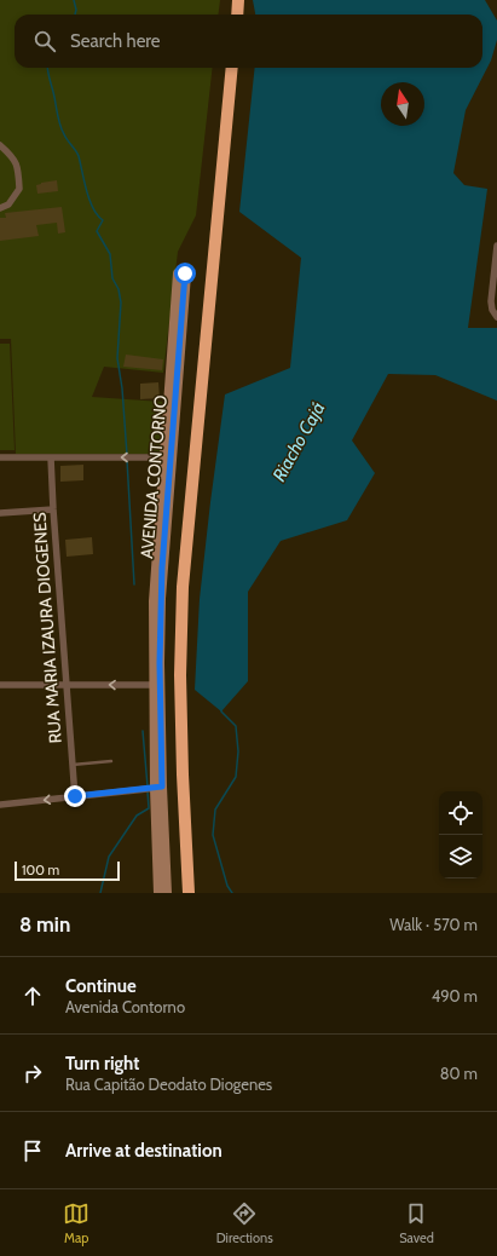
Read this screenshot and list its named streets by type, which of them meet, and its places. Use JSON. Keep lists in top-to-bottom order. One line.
{"streets":{"street":["RUA MARIA IZAURA DIOGENES"]},"water":["Riacho Cajá"],"scale_bar":"100 m","north":"top","page":{"search":"Search here","scale":"100 m","heading":["8 min","Walk · 570 m"],"list":[["Continue","Avenida Contorno","490 m"],["Turn right","Rua Capitão Deodato Diogenes","80 m"],"Arrive at destination"],"nav":["Map","Directions","Saved"]}}
